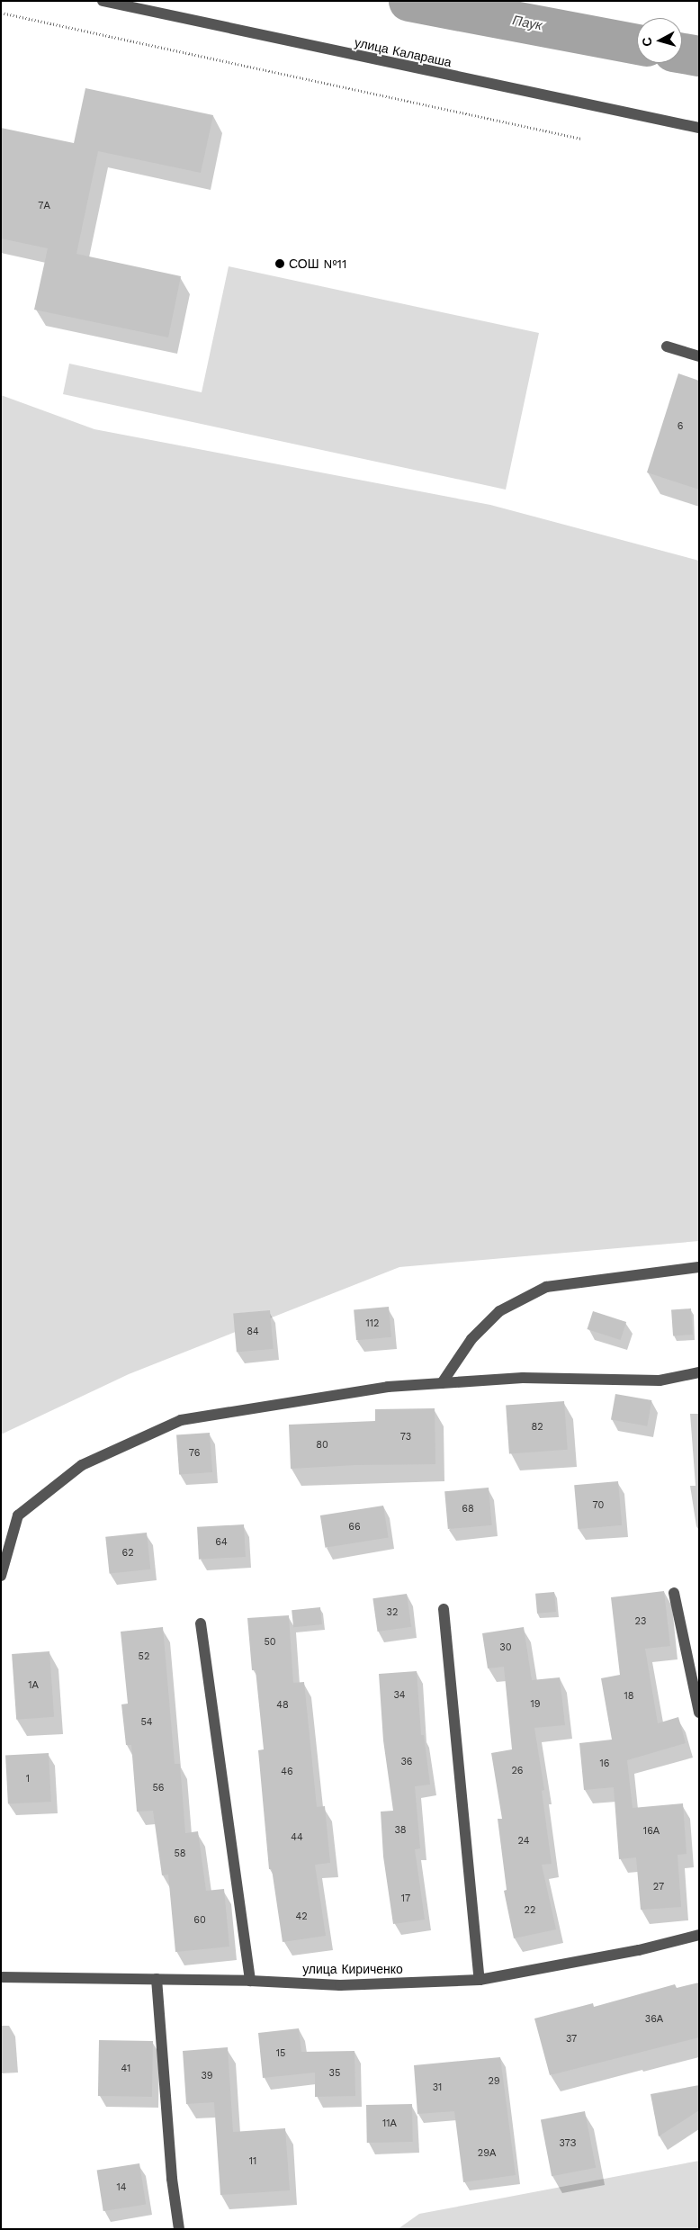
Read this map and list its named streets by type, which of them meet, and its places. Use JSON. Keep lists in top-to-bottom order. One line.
{"streets":{"street":["улица Калараша","улица Кириченко"]},"water":["Паук"],"places":["СОШ №11"],"house_numbers":["7А","6","112","84","82","73","80","76","70","68","66","64","62","32","23","50","30","52","1А","34","18","19","48","54","36","16","26","46","1","56","38","16А","44","24","58","27","17","22","42","60","36А","37","15","41","35","39","29","31","11А","37З","29А","11","14"],"north":"left"}
